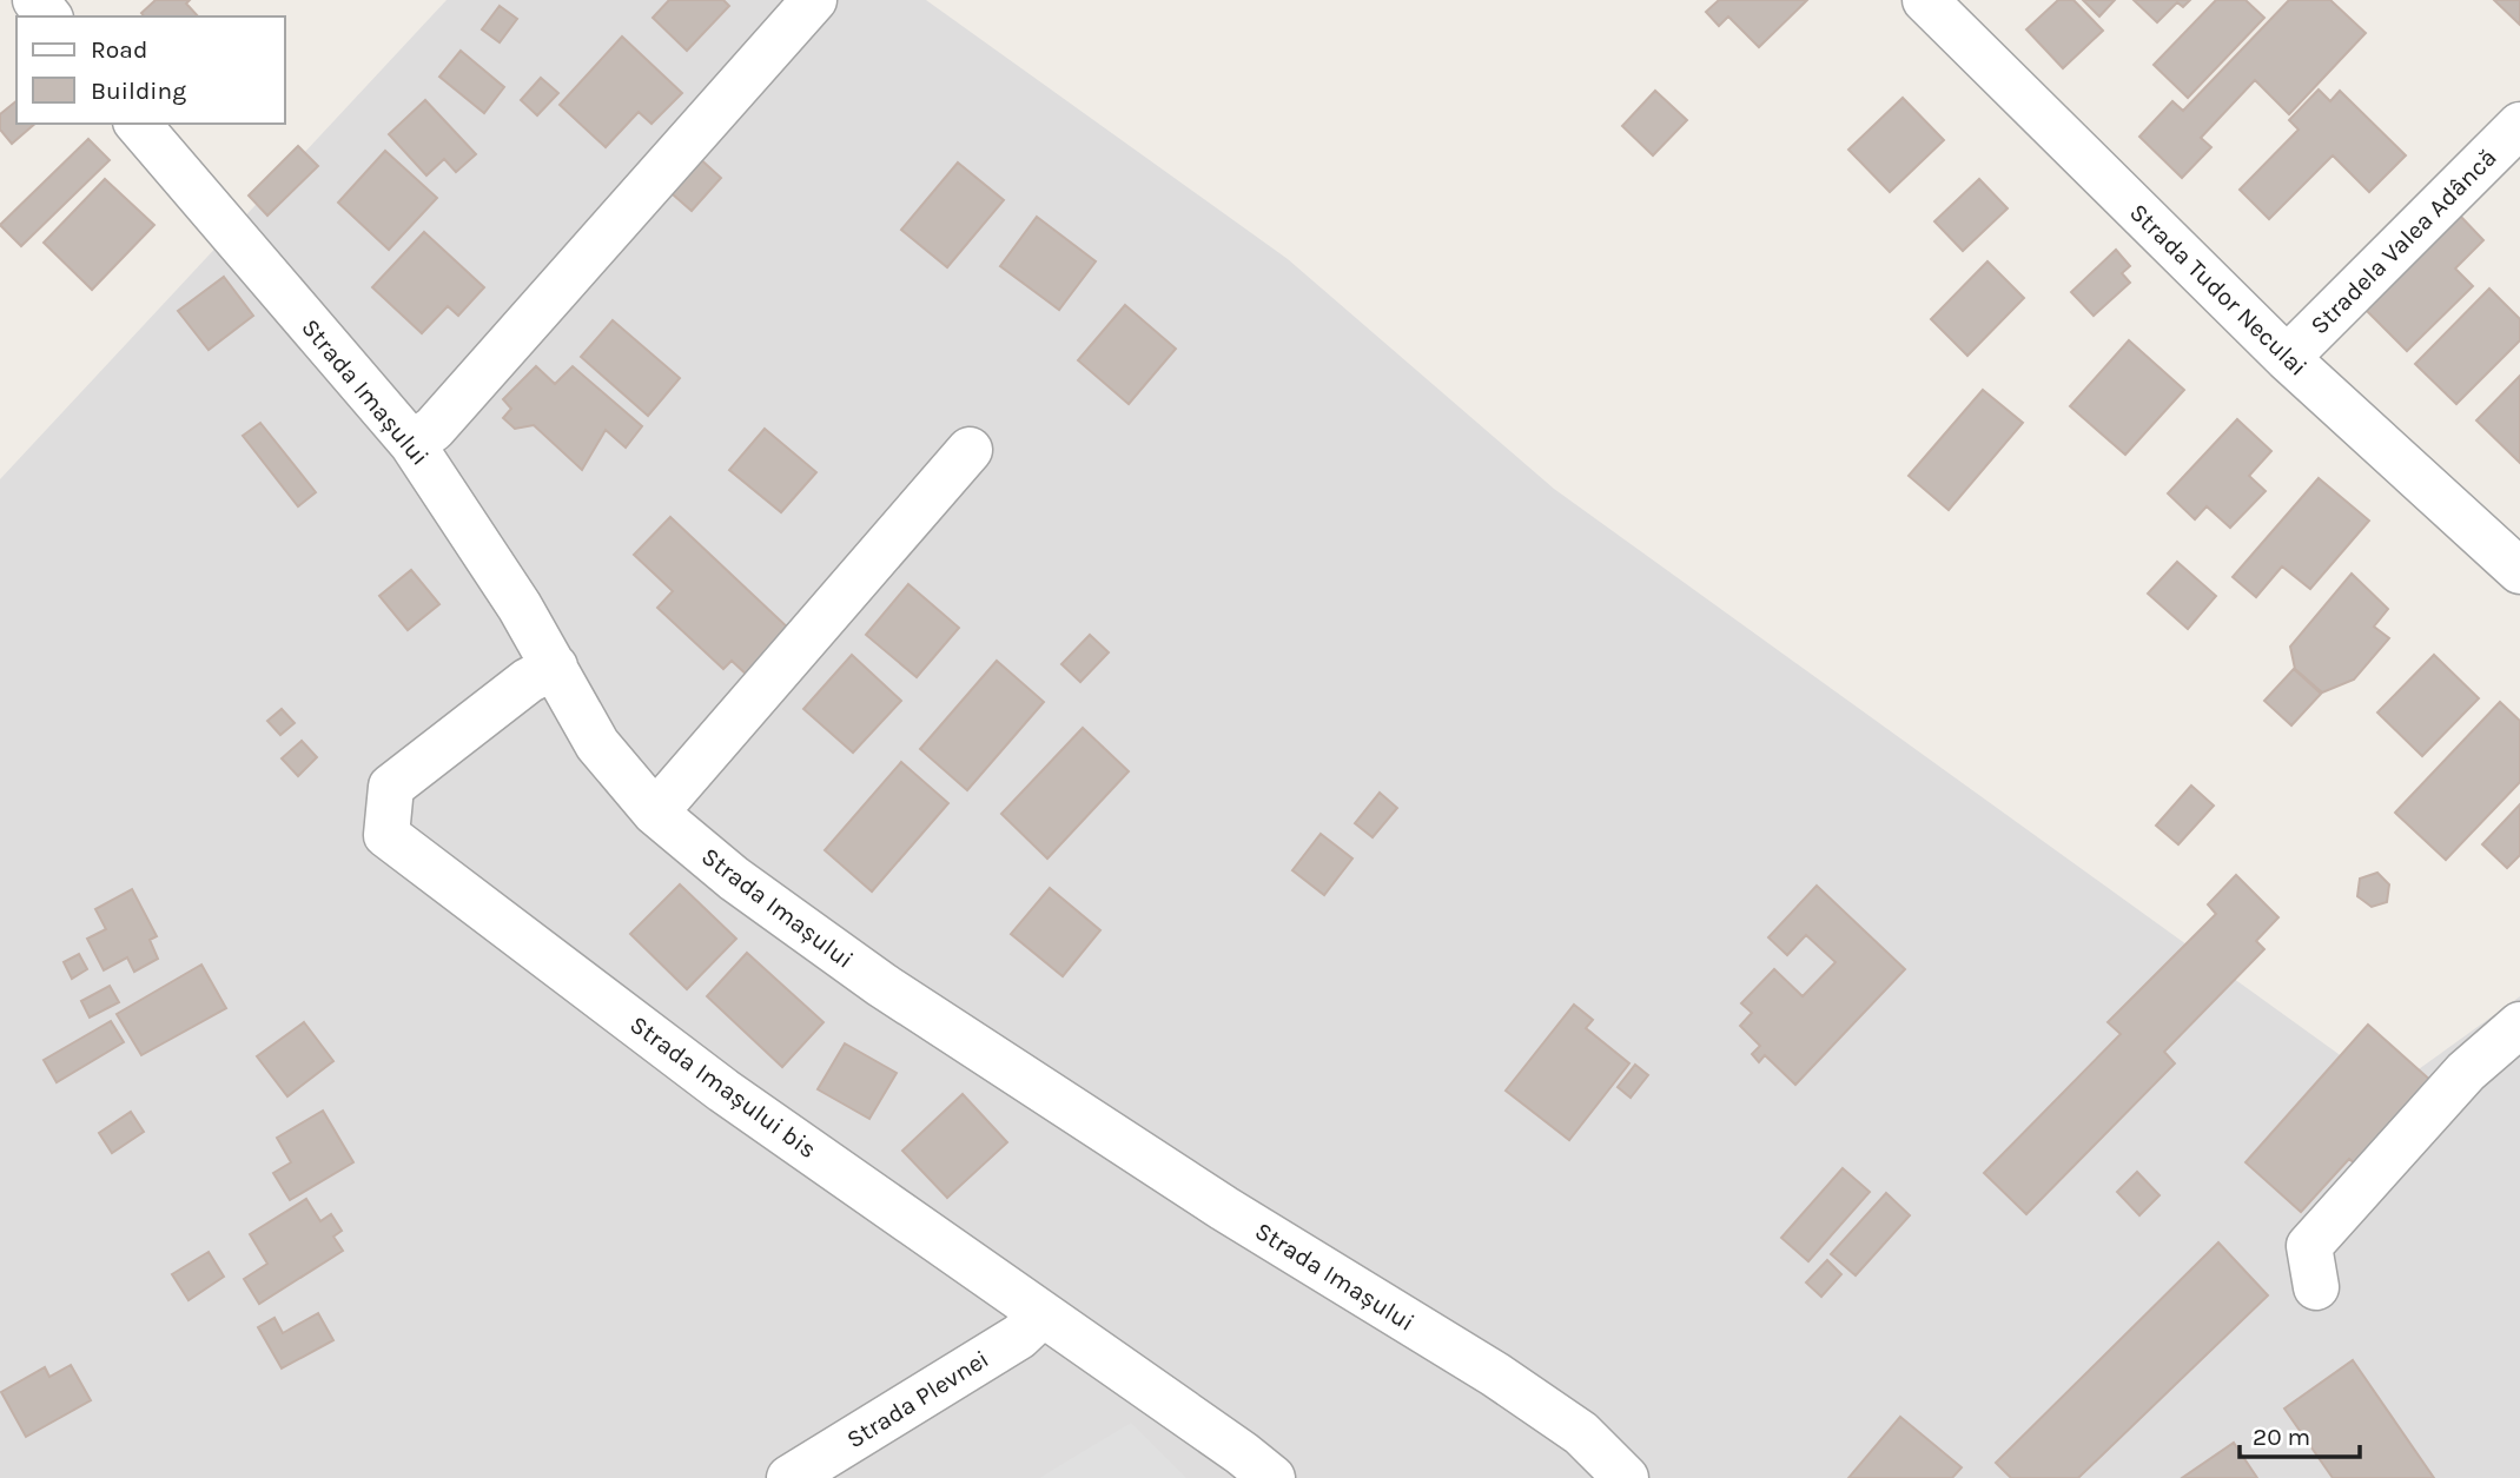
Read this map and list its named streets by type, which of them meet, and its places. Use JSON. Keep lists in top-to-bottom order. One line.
{"streets":{"street":["Stradela Valea Adâncă","Strada Tudor Neculai","Strada Imașului","Strada Imașului bis","Strada Plevnei"]},"crossings":[["Stradela Valea Adâncă","Strada Tudor Neculai"],["Strada Imașului","Strada Imașului bis"],["Strada Imașului bis","Strada Plevnei"]],"legend":["Road","Building"],"scale_bar":"20 m"}
